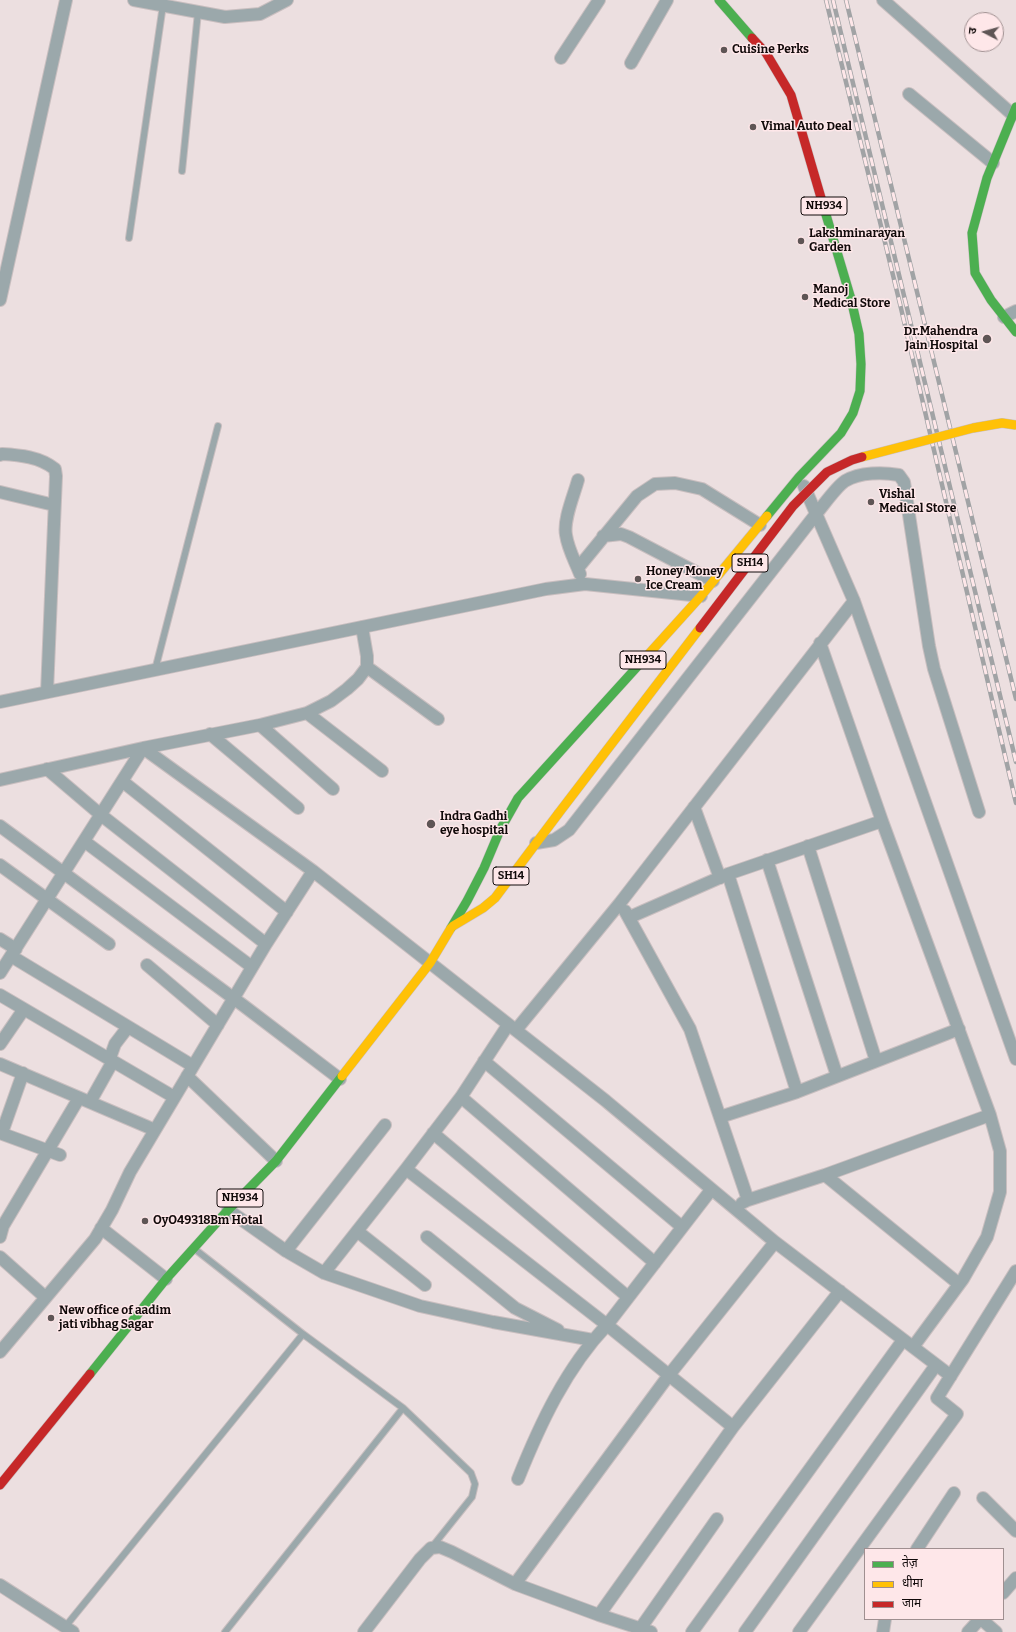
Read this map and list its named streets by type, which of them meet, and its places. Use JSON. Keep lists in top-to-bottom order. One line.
{"streets":{"main road":["NH934","SH14"]},"crossings":[["NH934","SH14"]],"places":["Cuisine Perks","Vimal Auto Deal","Lakshminarayan Garden","Manoj Medical Store","Dr.Mahendra Jain Hospital","Vishal Medical Store","Honey Money Ice Cream","Indra Gadhi eye hospital","OyO49318Bm Hotal","New office of aadim jati vibhag Sagar"],"legend":["तेज़","धीमा","जाम"],"north":"left"}
